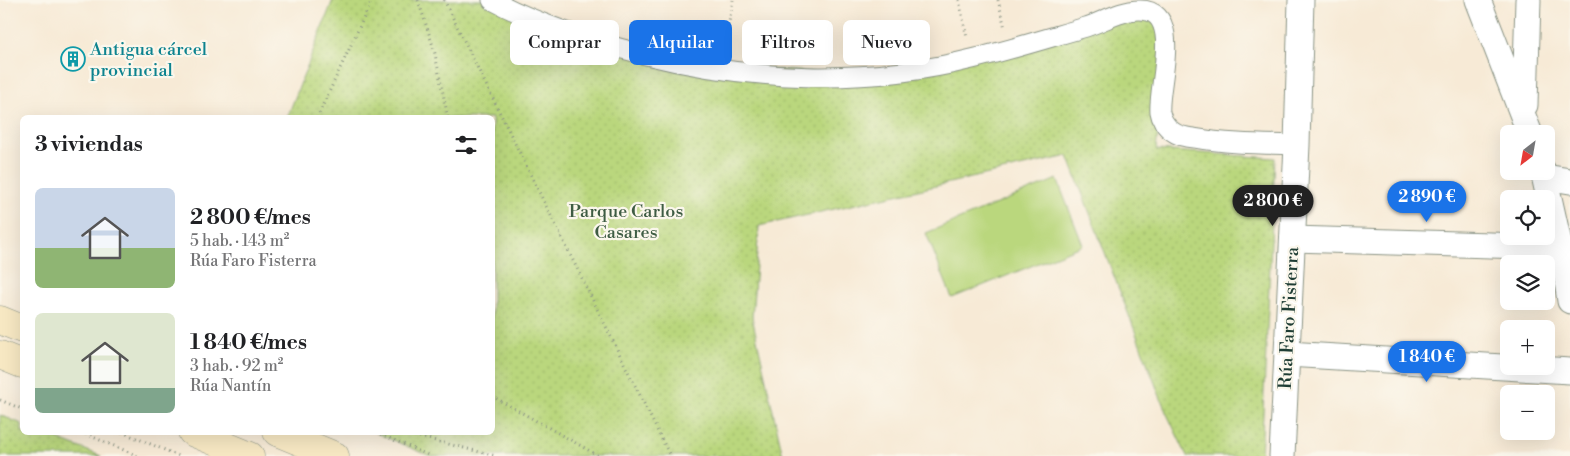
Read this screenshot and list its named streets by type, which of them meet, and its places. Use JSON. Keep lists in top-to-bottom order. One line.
{"streets":{"street":["Rúa Faro Fisterra"]},"parks":["Parque Carlos Casares"],"places":{"building":["Antigua cárcel provincial"]},"north":"bottom left","page":{"chip":["Comprar","Alquilar","Filtros","Nuevo"],"heading":"3 viviendas","map_buttons":["+","−"],"list":[{"name":"2 800 €/mes","note":"5 hab. · 143 m² · Rúa Faro Fisterra"},{"name":"1 840 €/mes","note":"3 hab. · 92 m² · Rúa Nantín"}],"price":["2 890 €","2 800 €","1 840 €"]}}
